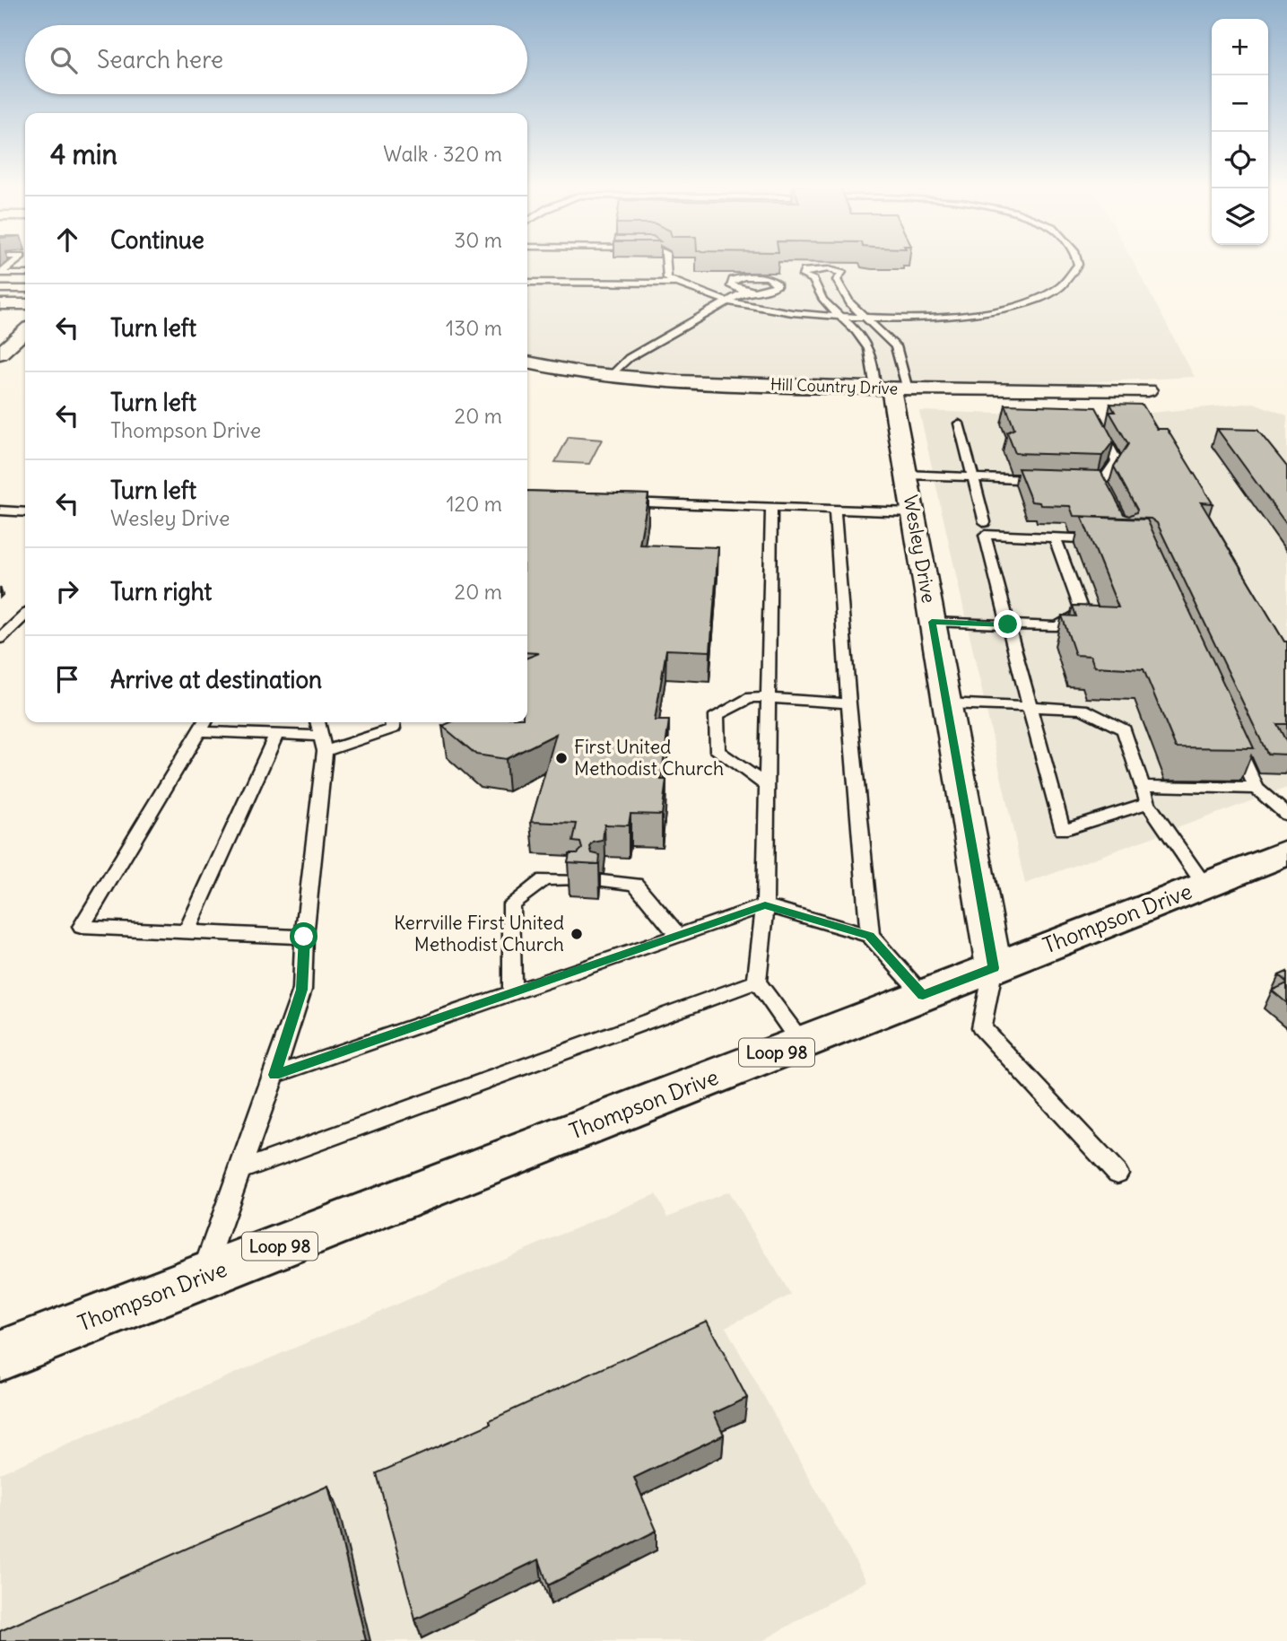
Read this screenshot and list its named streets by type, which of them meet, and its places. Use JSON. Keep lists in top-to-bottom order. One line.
{"streets":{"main road":["Thompson Drive","Loop 98"],"street":["Hill Country Drive","Wesley Drive"]},"crossings":[["Hill Country Drive","Wesley Drive"],["Wesley Drive","Thompson Drive"]],"places":["First United Methodist Church","Kerrville First United Methodist Church"],"page":{"map_buttons":["+","−"],"search":"Search here","heading":["4 min","Walk · 320 m"],"list":[["Continue","30 m"],["Turn left","130 m"],["Turn left","Thompson Drive","20 m"],["Turn left","Wesley Drive","120 m"],["Turn right","20 m"],"Arrive at destination"]}}
